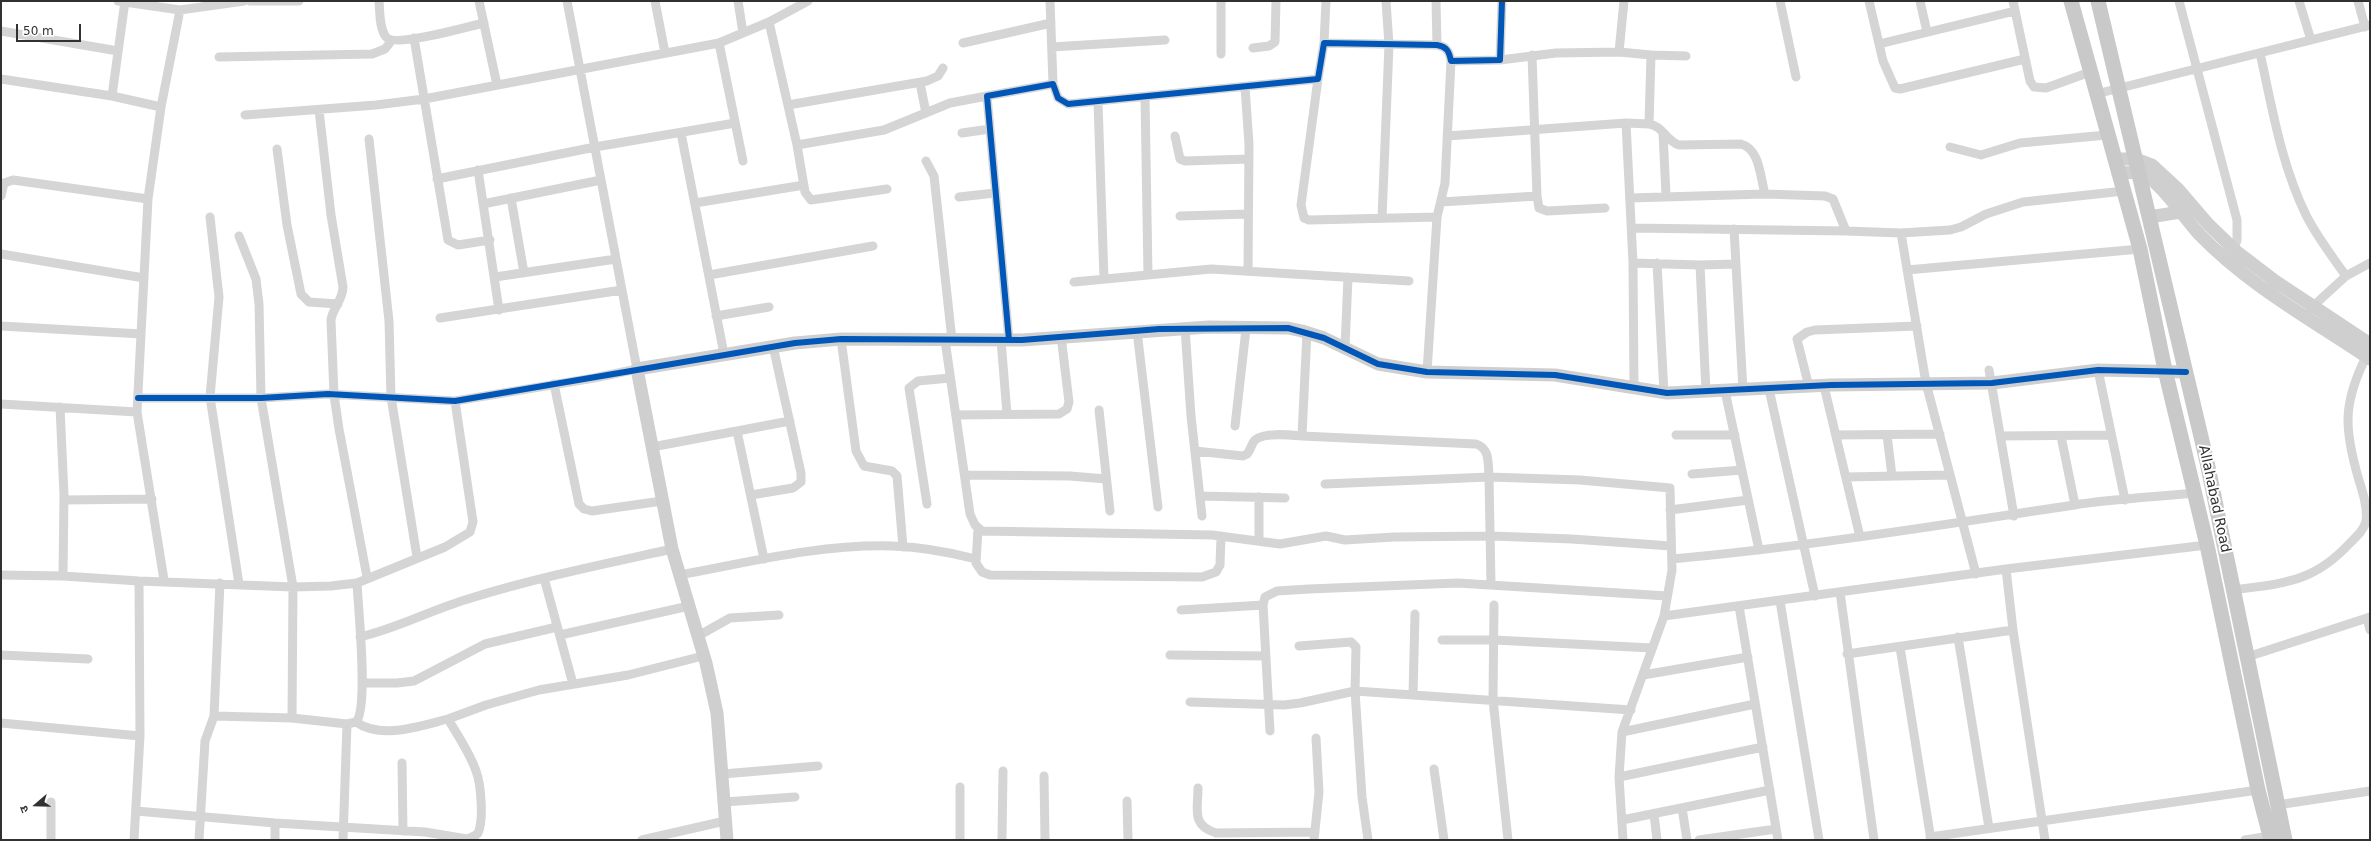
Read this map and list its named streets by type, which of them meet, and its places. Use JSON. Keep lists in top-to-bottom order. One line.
{"streets":{"main road":["Allahabad Road"]},"scale_bar":"50 m","north":"left"}
